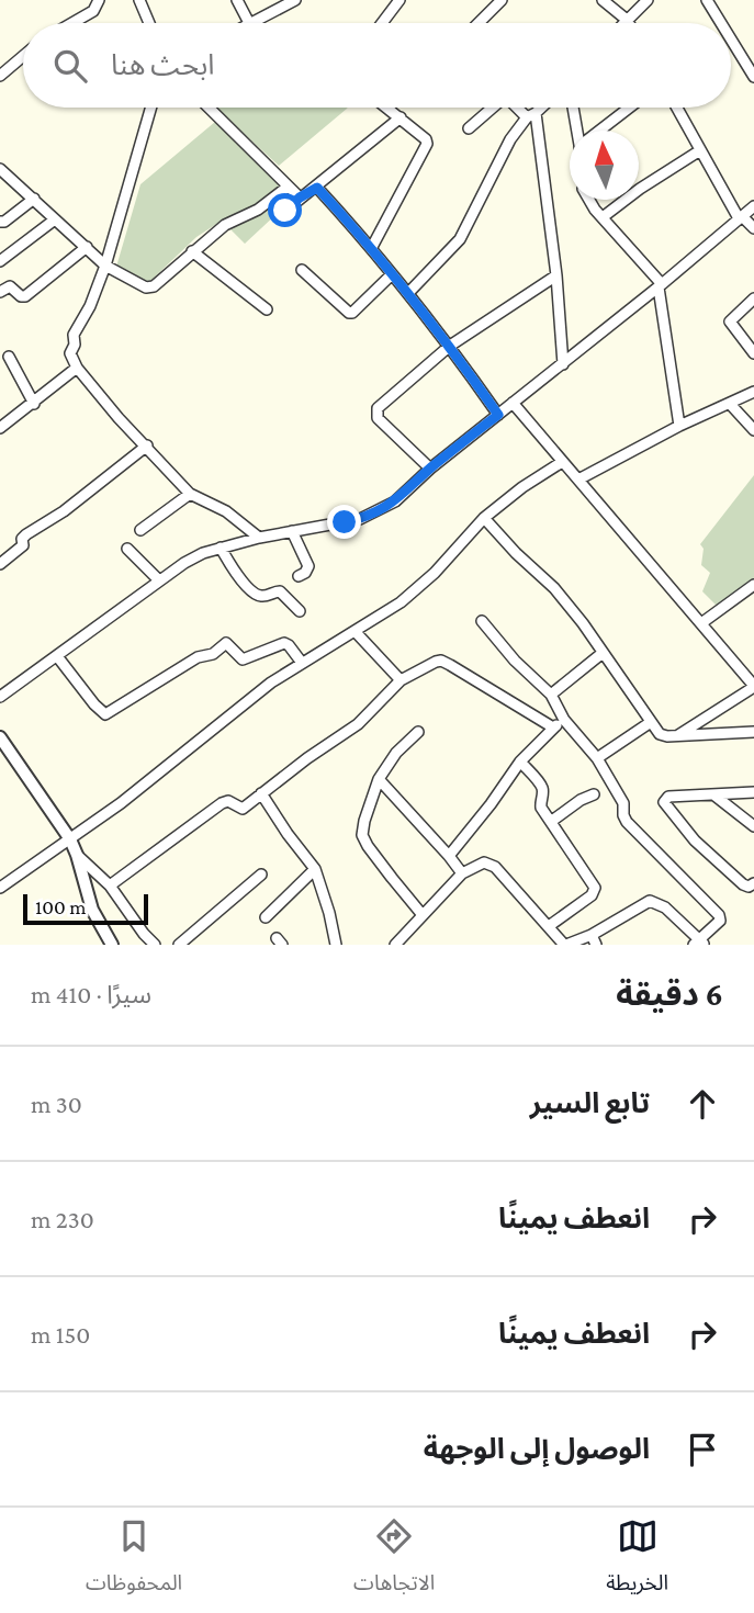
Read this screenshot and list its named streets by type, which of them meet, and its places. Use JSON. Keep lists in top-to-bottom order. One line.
{"scale_bar":"100 m","north":"top","page":{"search":"ابحث هنا","scale":"100 m","heading":["6 دقيقة","سيرًا · 410 m"],"list":[["تابع السير","30 m"],["انعطف يمينًا","230 m"],["انعطف يمينًا","150 m"],"الوصول إلى الوجهة"],"nav":["الخريطة","الاتجاهات","المحفوظات"]}}
